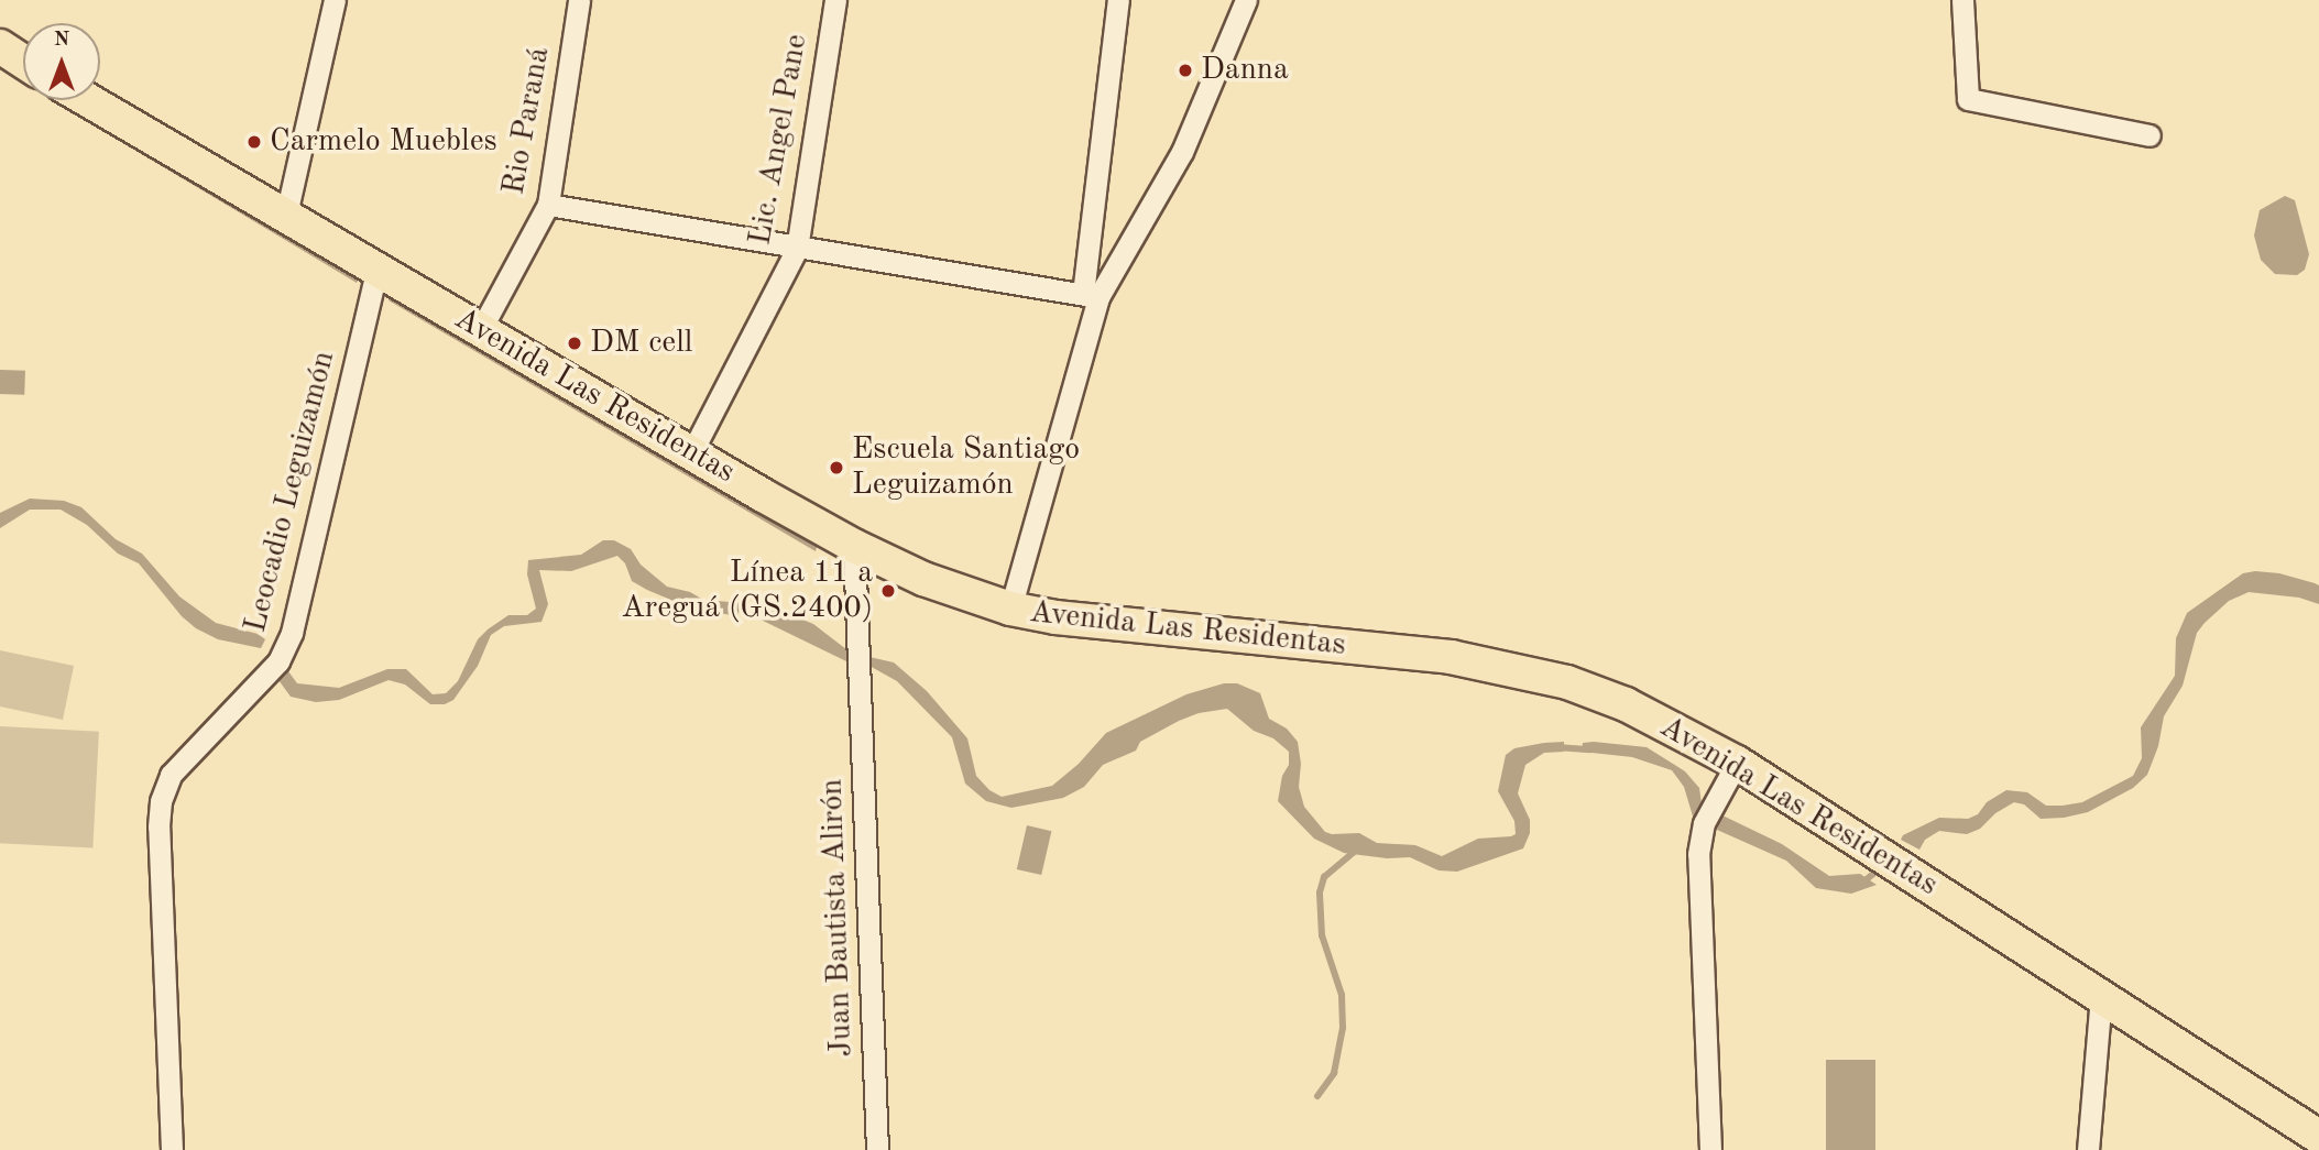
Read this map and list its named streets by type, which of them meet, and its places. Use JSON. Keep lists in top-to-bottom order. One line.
{"streets":{"main road":["Avenida Las Residentas"],"street":["Rio Paraná","Lic. Angel Pane","Leocadio Leguizamón","Juan Bautista Alirón"]},"crossings":[["Rio Paraná","Avenida Las Residentas"],["Lic. Angel Pane","Avenida Las Residentas"],["Avenida Las Residentas","Leocadio Leguizamón"],["Avenida Las Residentas","Juan Bautista Alirón"]],"places":["Danna","Carmelo Muebles","DM cell","Escuela Santiago Leguizamón","Línea 11 a Areguá (GS.2400)"],"north":"top"}
